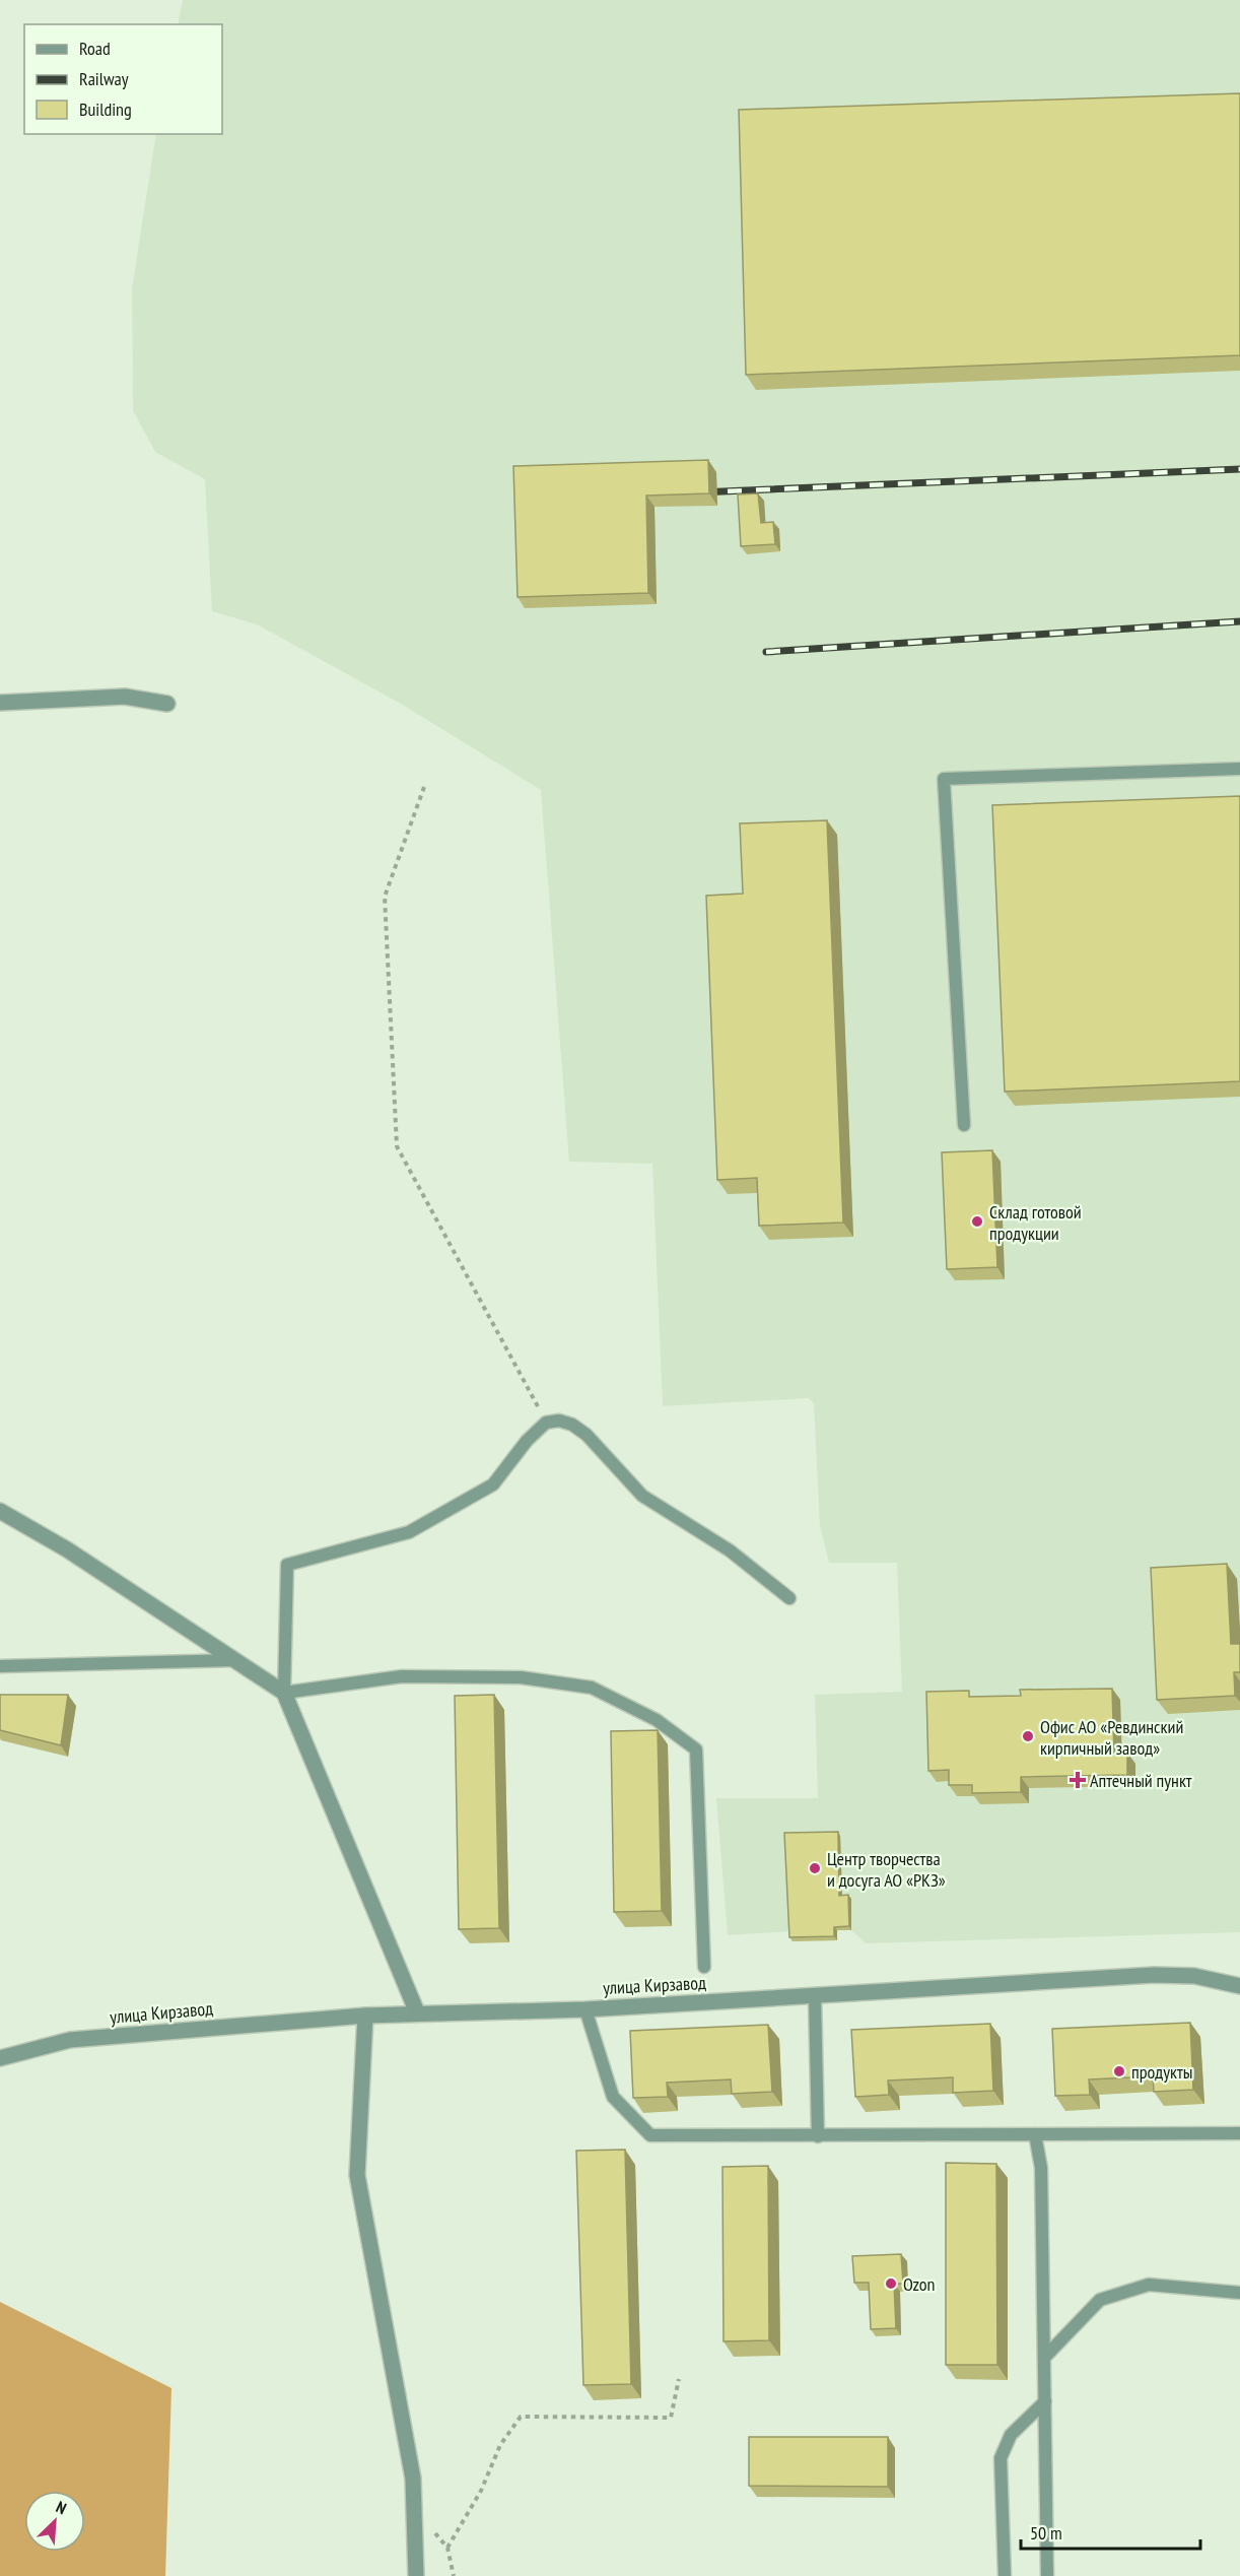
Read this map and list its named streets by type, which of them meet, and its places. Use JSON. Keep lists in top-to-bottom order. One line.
{"streets":{"street":["улица Кирзавод"]},"places":{"other":["Склад готовой продукции","Офис АО «Ревдинский кирпичный завод»","Центр творчества и досуга АО «РКЗ»","продукты","Ozon"],"health":["Аптечный пункт"]},"legend":["Road","Railway","Building"],"scale_bar":"50 m","north":"top right"}
